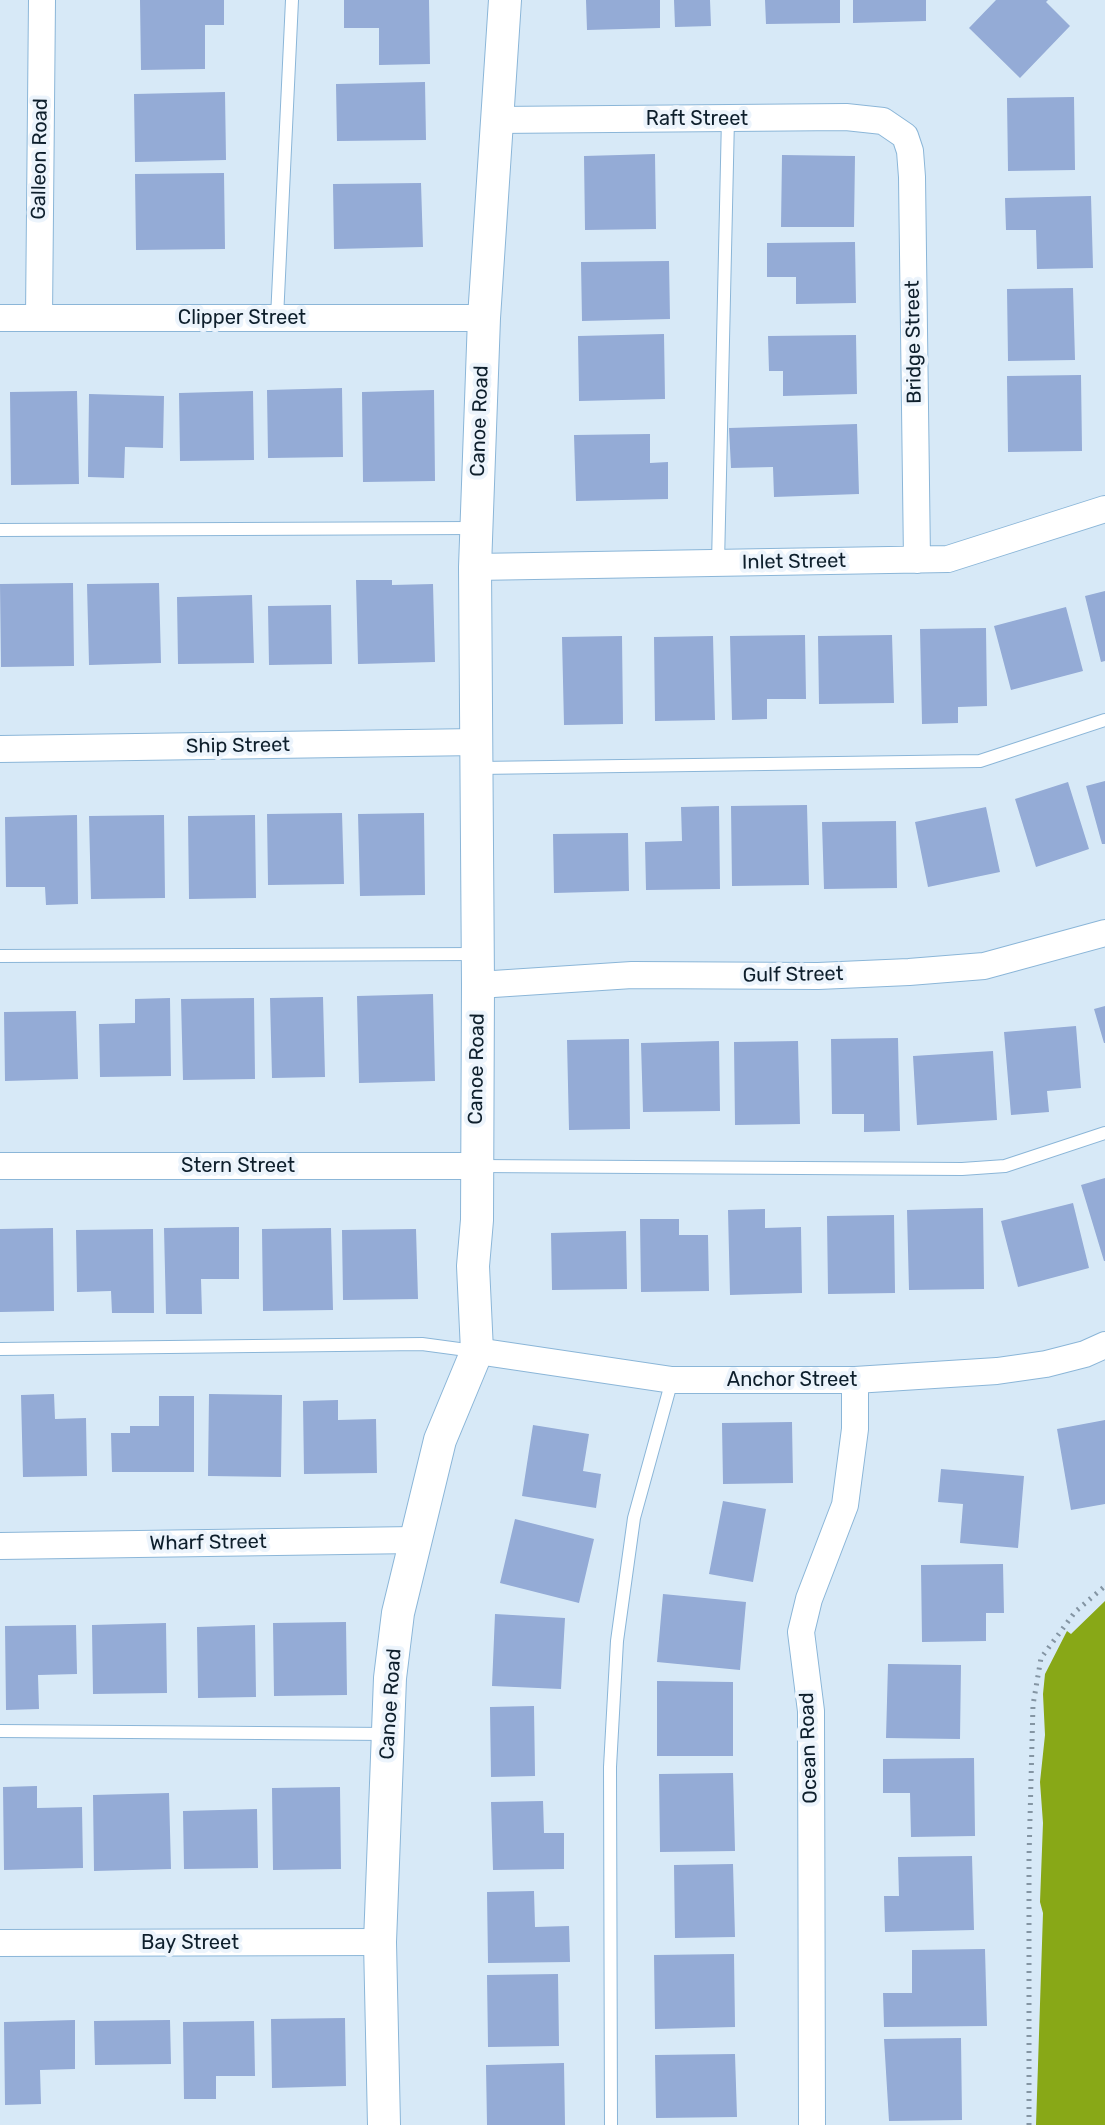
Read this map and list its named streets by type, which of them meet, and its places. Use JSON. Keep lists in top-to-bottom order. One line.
{"streets":{"street":["Raft Street","Galleon Road","Clipper Street","Bridge Street","Canoe Road","Inlet Street","Ship Street","Gulf Street","Stern Street","Anchor Street","Wharf Street","Ocean Road","Bay Street"]},"crossings":[["Raft Street","Bridge Street"],["Raft Street","Canoe Road"],["Galleon Road","Clipper Street"],["Clipper Street","Canoe Road"],["Bridge Street","Inlet Street"],["Canoe Road","Inlet Street"],["Canoe Road","Ship Street"],["Canoe Road","Gulf Street"],["Canoe Road","Stern Street"],["Canoe Road","Anchor Street"],["Canoe Road","Wharf Street"],["Canoe Road","Bay Street"],["Anchor Street","Ocean Road"]]}
